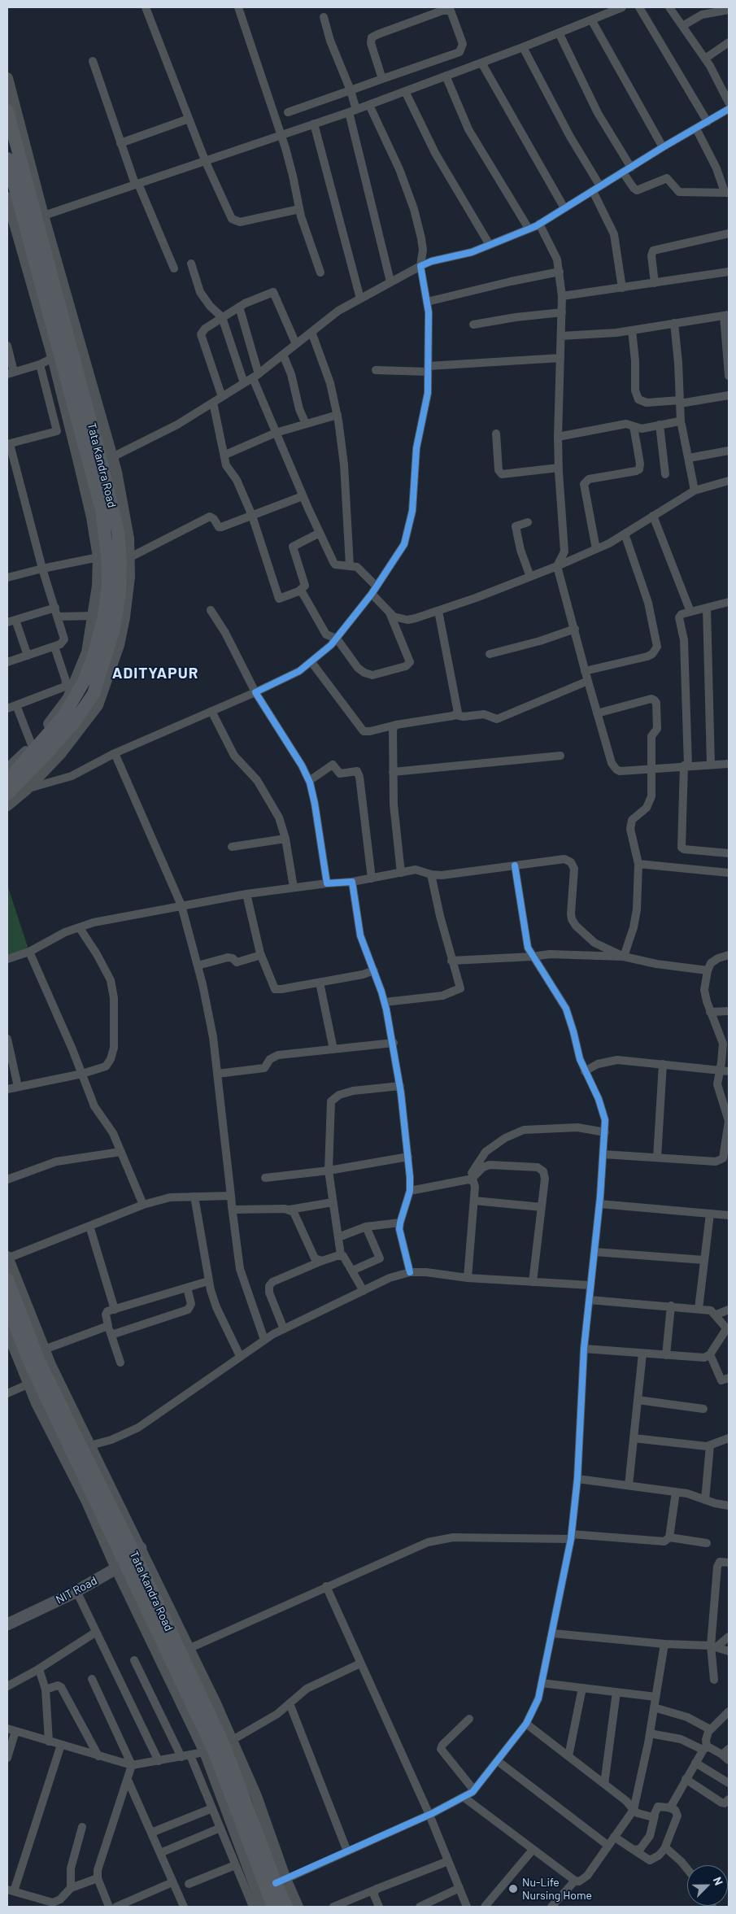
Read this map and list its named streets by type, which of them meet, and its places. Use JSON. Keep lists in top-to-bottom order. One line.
{"streets":{"main road":["Tata Kandra Road","NIT Road"]},"crossings":[["Tata Kandra Road","NIT Road"]],"districts":["ADITYAPUR"],"places":["Nu-Life Nursing Home"],"north":"top right"}
